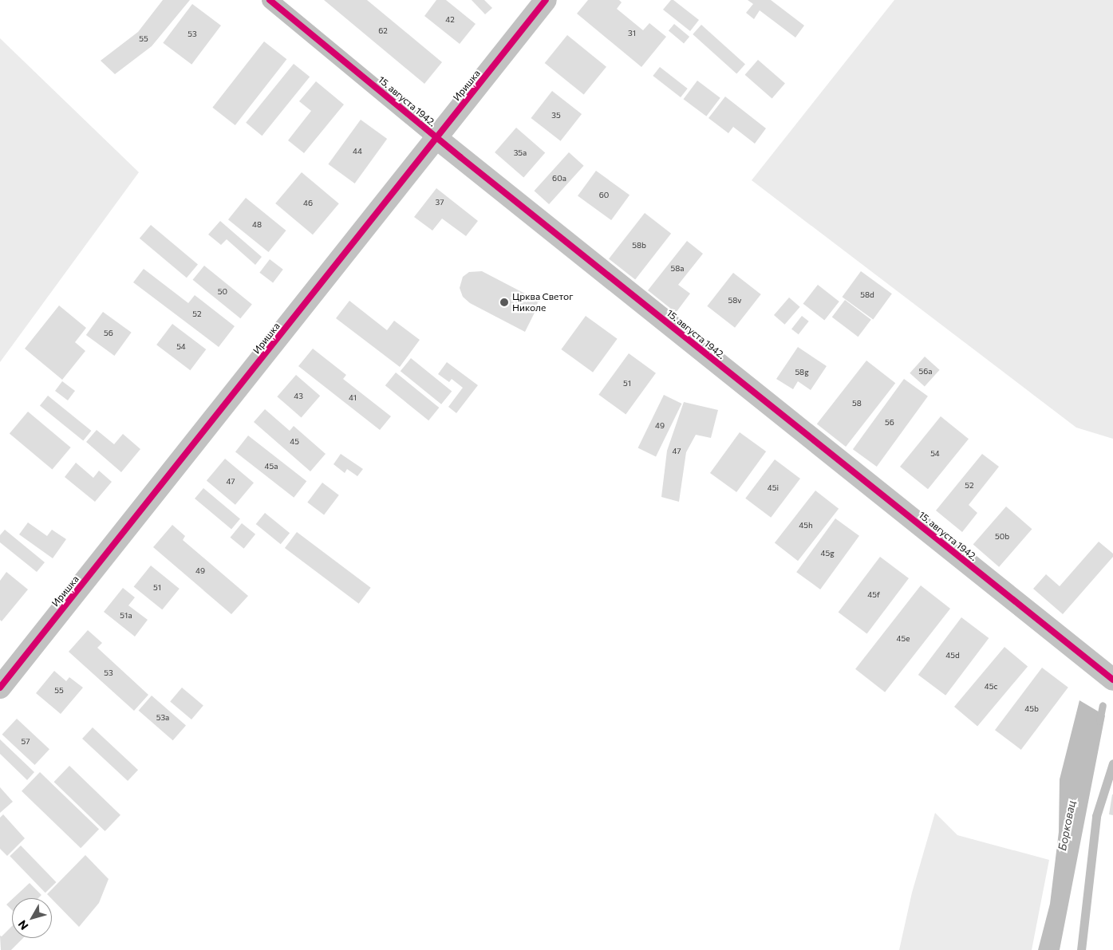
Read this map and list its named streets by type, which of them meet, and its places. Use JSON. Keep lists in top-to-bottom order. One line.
{"streets":{"street":["Иришка","15. августа 1942."]},"crossings":[["Иришка","15. августа 1942."]],"water":["Борковац"],"places":["Црква Светог Николе"],"house_numbers":["42","62","31","53","55","35","44","35a","60a","60","37","46","48","58b","58a","50","58d","58v","52","56","54","56a","58g","51","43","41","58","56","49","45","47","54","45a","47","52","45i","45h","50b","45g","49","51","45f","51a","45e","45d","53","45c","55","45b","53a","57"],"north":"bottom left"}
